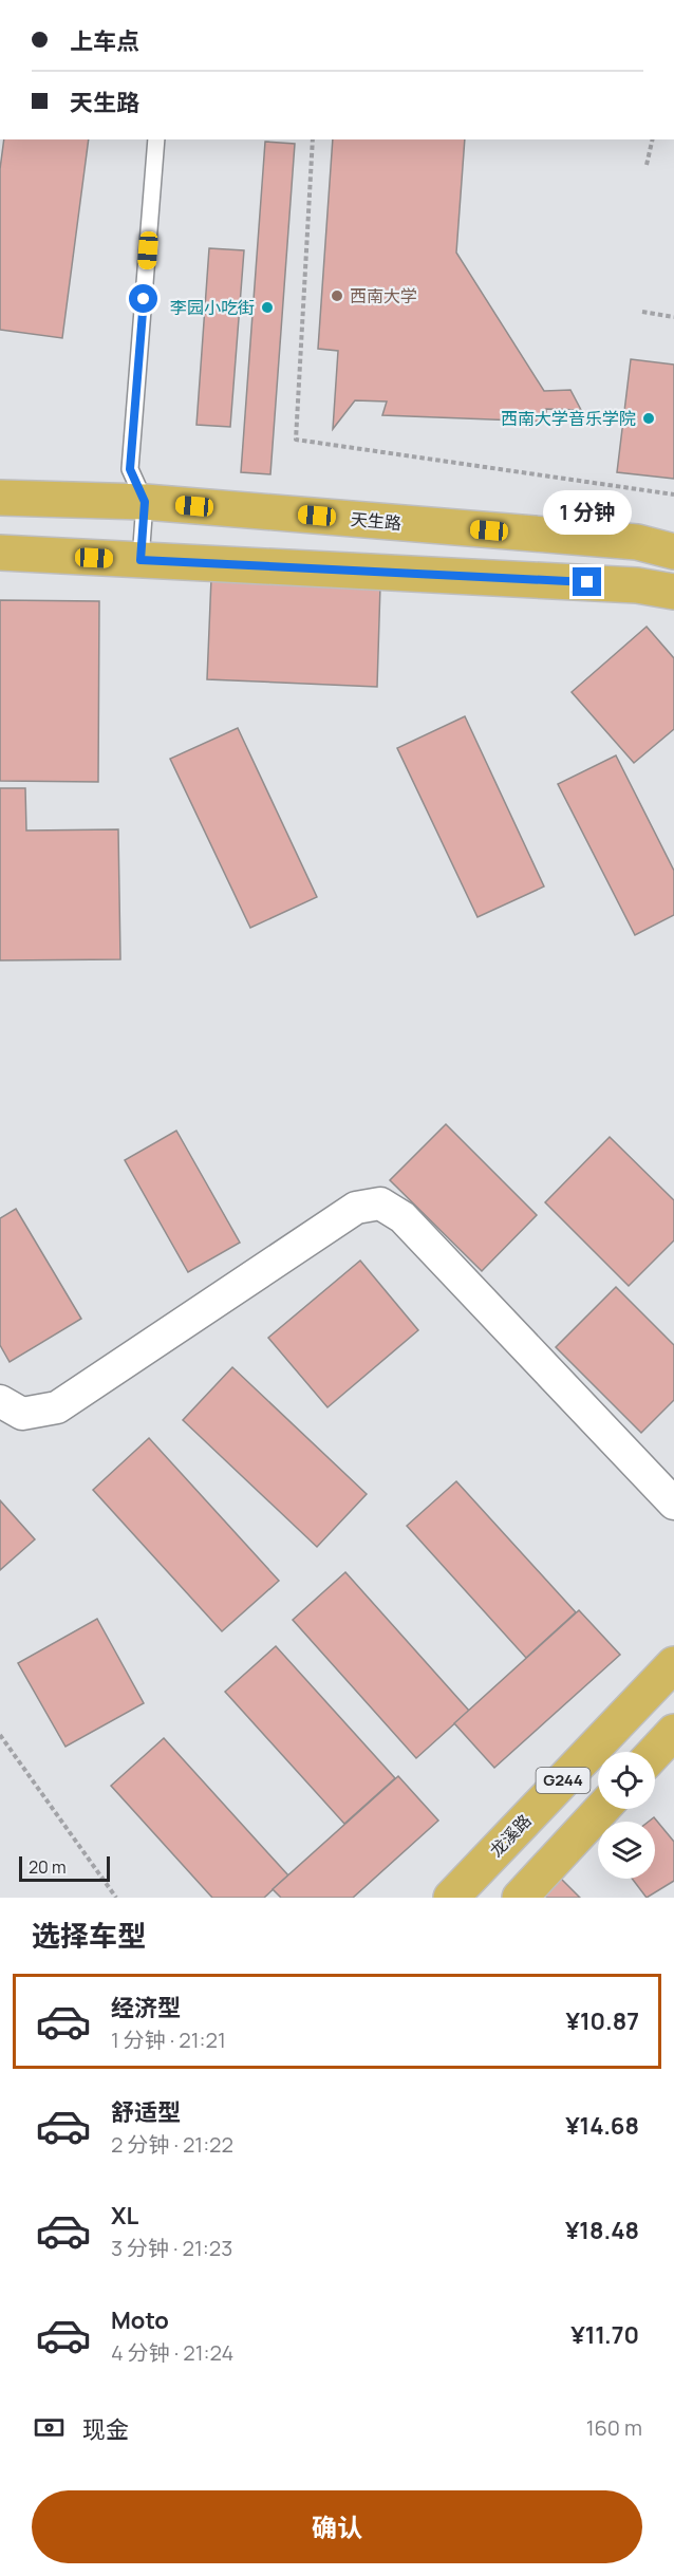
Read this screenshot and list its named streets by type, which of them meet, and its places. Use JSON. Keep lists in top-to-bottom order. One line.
{"streets":{"highway":["天生路","G244","龙溪路"]},"places":["西南大学","李园小吃街","西南大学音乐学院"],"scale_bar":"20 m","page":{"banner":["上车点","天生路"],"bubble":"1 分钟","scale":"20 m","heading":"选择车型","list":[{"name":"经济型","note":"1 分钟 · 21:21","value":"¥10.87"},{"name":"舒适型","note":"2 分钟 · 21:22","value":"¥14.68"},{"name":"XL","note":"3 分钟 · 21:23","value":"¥18.48"},{"name":"Moto","note":"4 分钟 · 21:24","value":"¥11.70"}],"pay":["现金","160 m"],"buttons":"确认"}}
